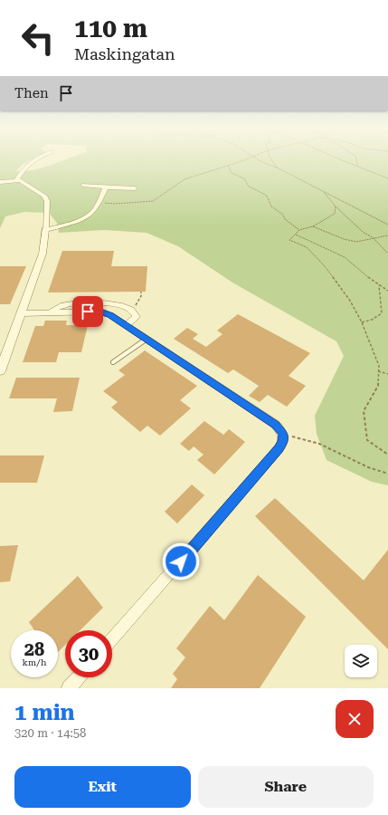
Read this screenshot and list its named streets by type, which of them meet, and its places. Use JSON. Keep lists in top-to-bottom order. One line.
{"page":{"turn":["110 m","Maskingatan"],"then":"Then","speed":"28 km/h","limit":"30","heading":["1 min","320 m · 14:58"],"buttons":["Exit","Share"]}}
